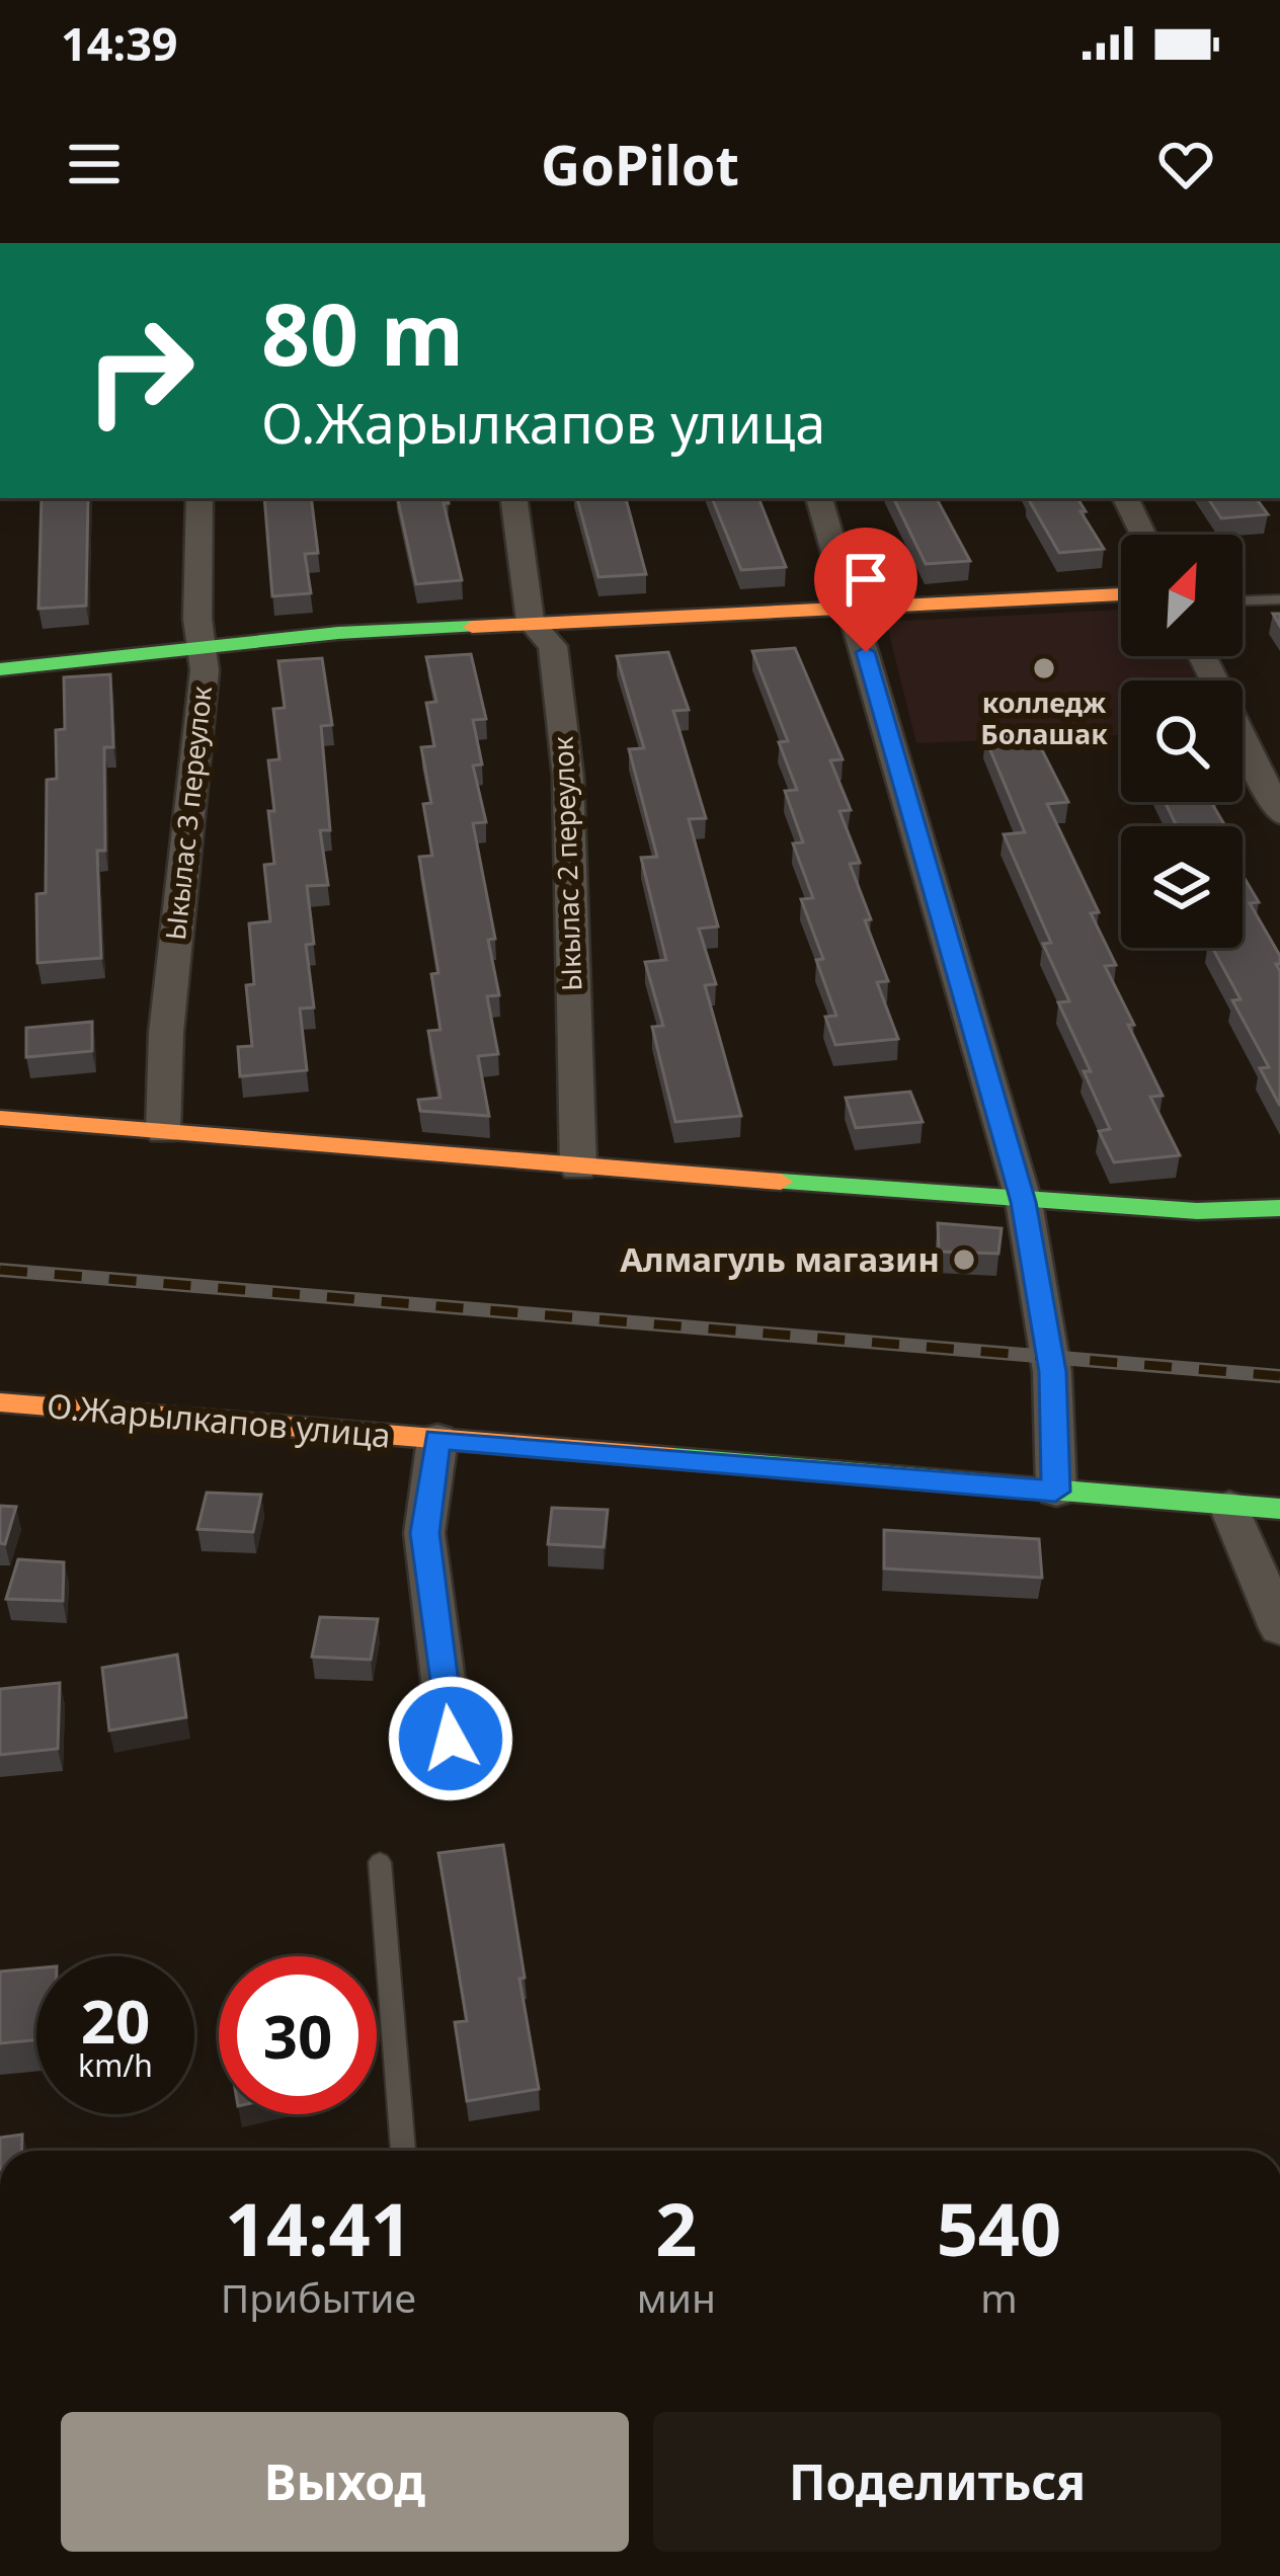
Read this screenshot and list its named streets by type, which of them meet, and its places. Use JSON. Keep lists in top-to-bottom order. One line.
{"streets":{"street":["Ыкылас 3 переулок","Ыкылас 2 переулок","О.Жарылкапов улица"]},"places":["колледж Болашак","Алмагуль магазин"],"north":"top right","page":{"status":"14:39","header":"GoPilot","turn":["80 m","О.Жарылкапов улица"],"speed":"20 km/h","limit":"30","eta":["14:41","Прибытие","2","мин","540","m"],"buttons":["Выход","Поделиться"]}}
